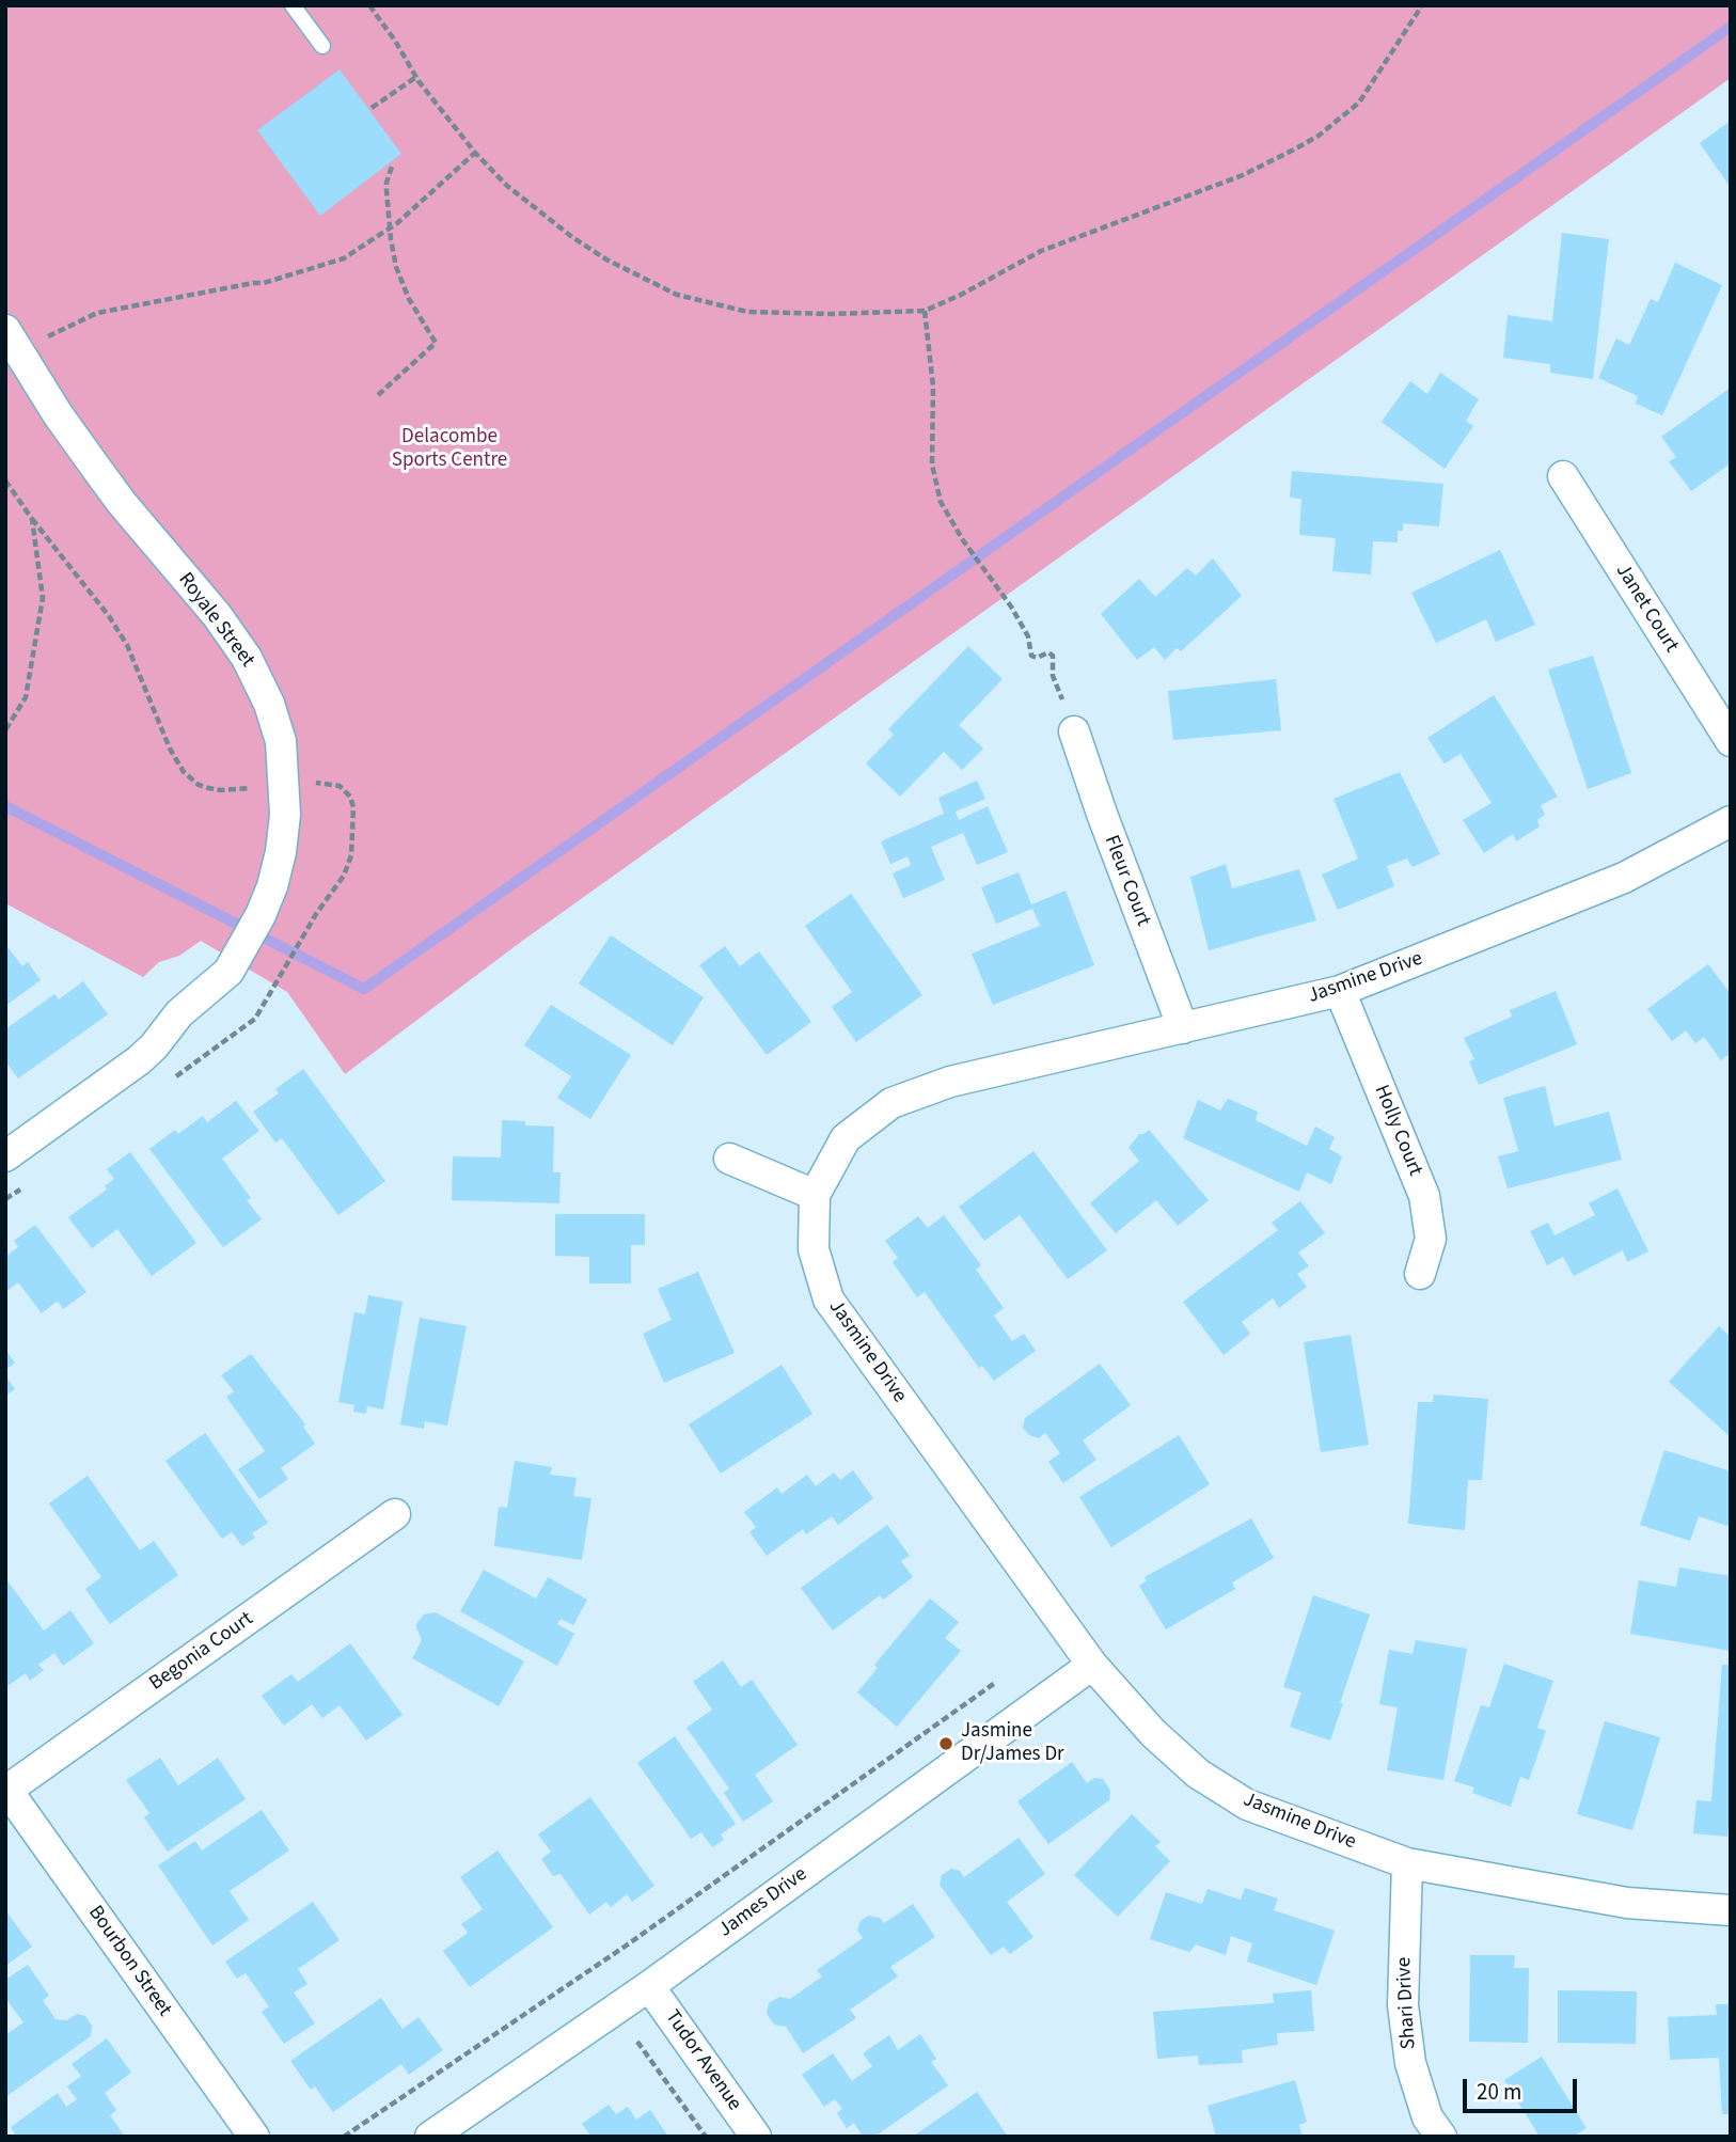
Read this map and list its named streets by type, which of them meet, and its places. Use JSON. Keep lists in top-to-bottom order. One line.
{"streets":{"street":["Janet Court","Royale Street","Fleur Court","Jasmine Drive","Holly Court","Begonia Court","James Drive","Bourbon Street","Shari Drive","Tudor Avenue"]},"crossings":[["Fleur Court","Jasmine Drive"],["Jasmine Drive","Holly Court"],["Jasmine Drive","James Drive"],["Jasmine Drive","Shari Drive"],["Begonia Court","Bourbon Street"],["James Drive","Tudor Avenue"]],"parks":["Delacombe Sports Centre"],"places":["Jasmine Dr/James Dr"],"scale_bar":"20 m"}
